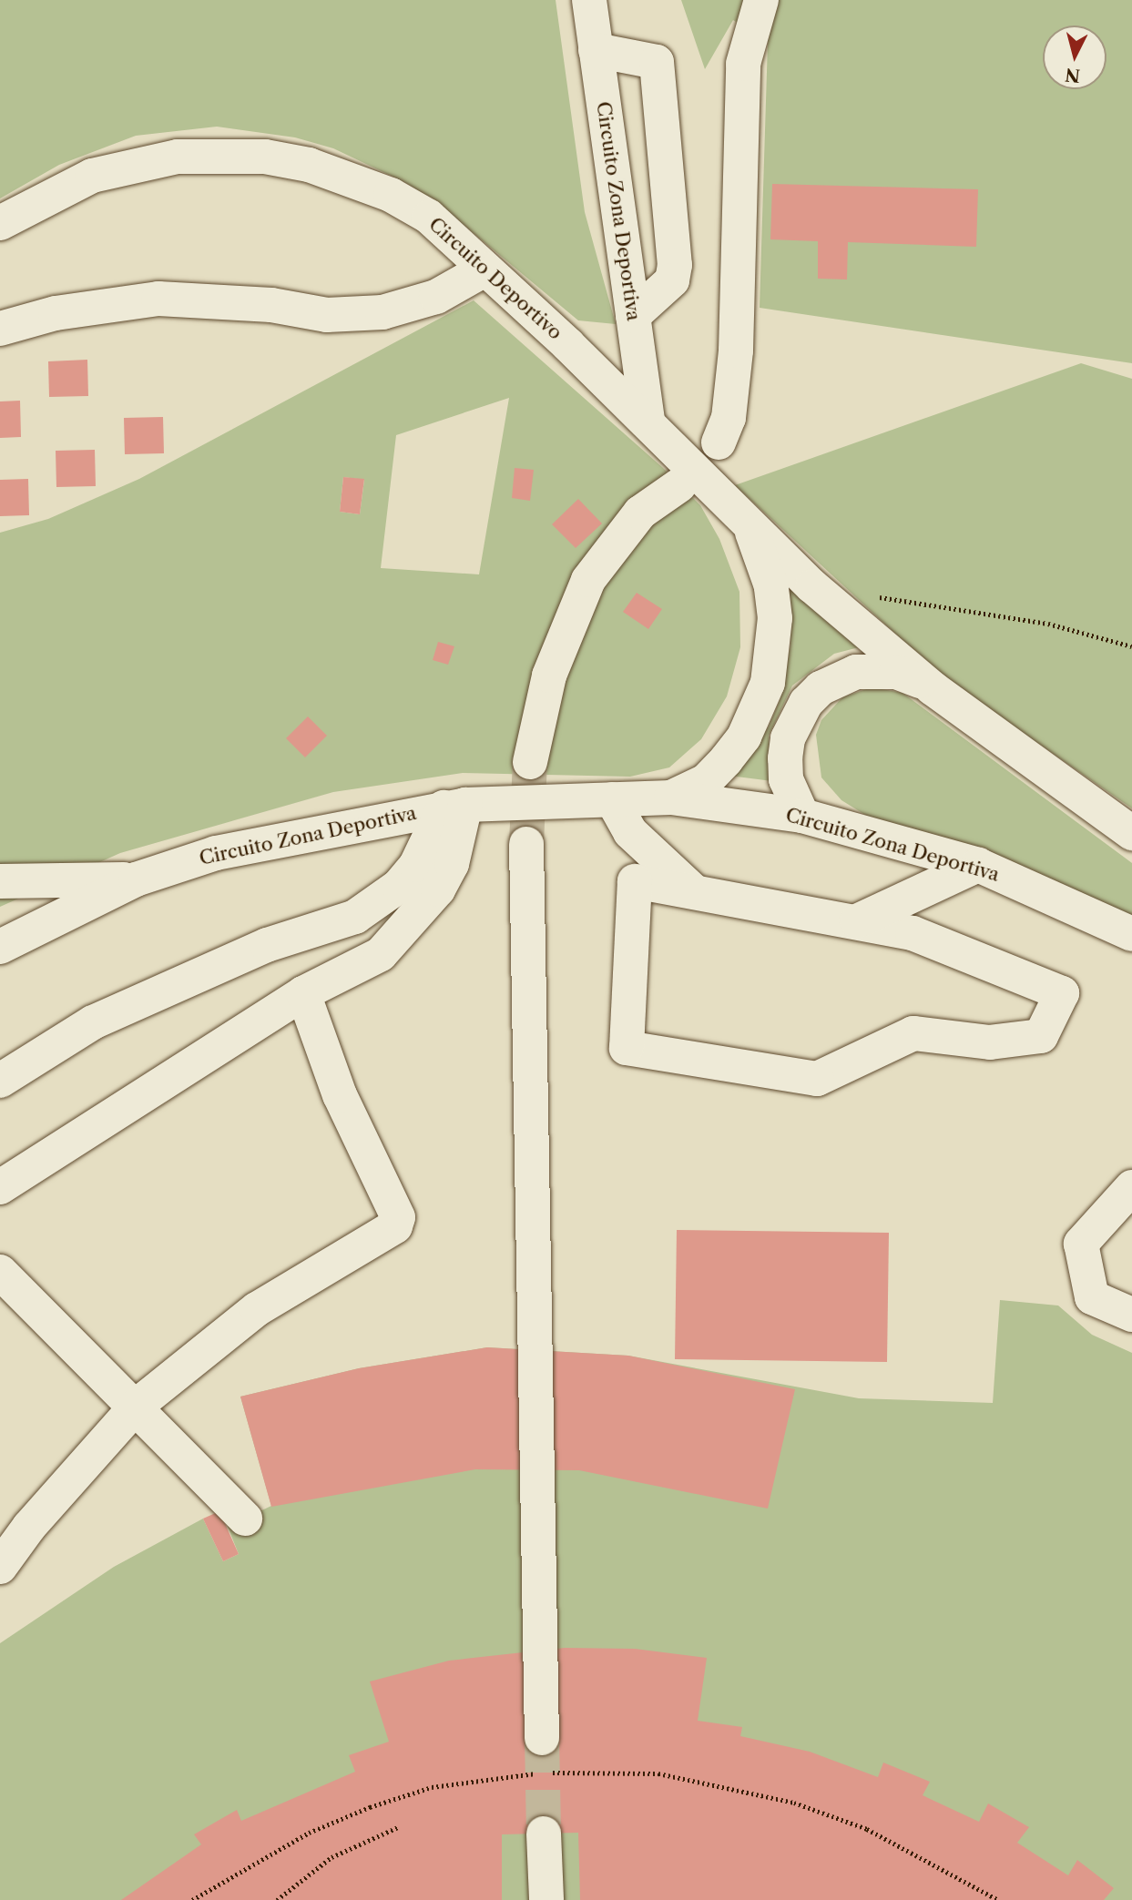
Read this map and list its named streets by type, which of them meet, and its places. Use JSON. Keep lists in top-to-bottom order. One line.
{"streets":{"street":["Circuito Zona Deportiva","Circuito Deportivo"]},"crossings":[["Circuito Zona Deportiva","Circuito Deportivo"]],"north":"bottom"}
